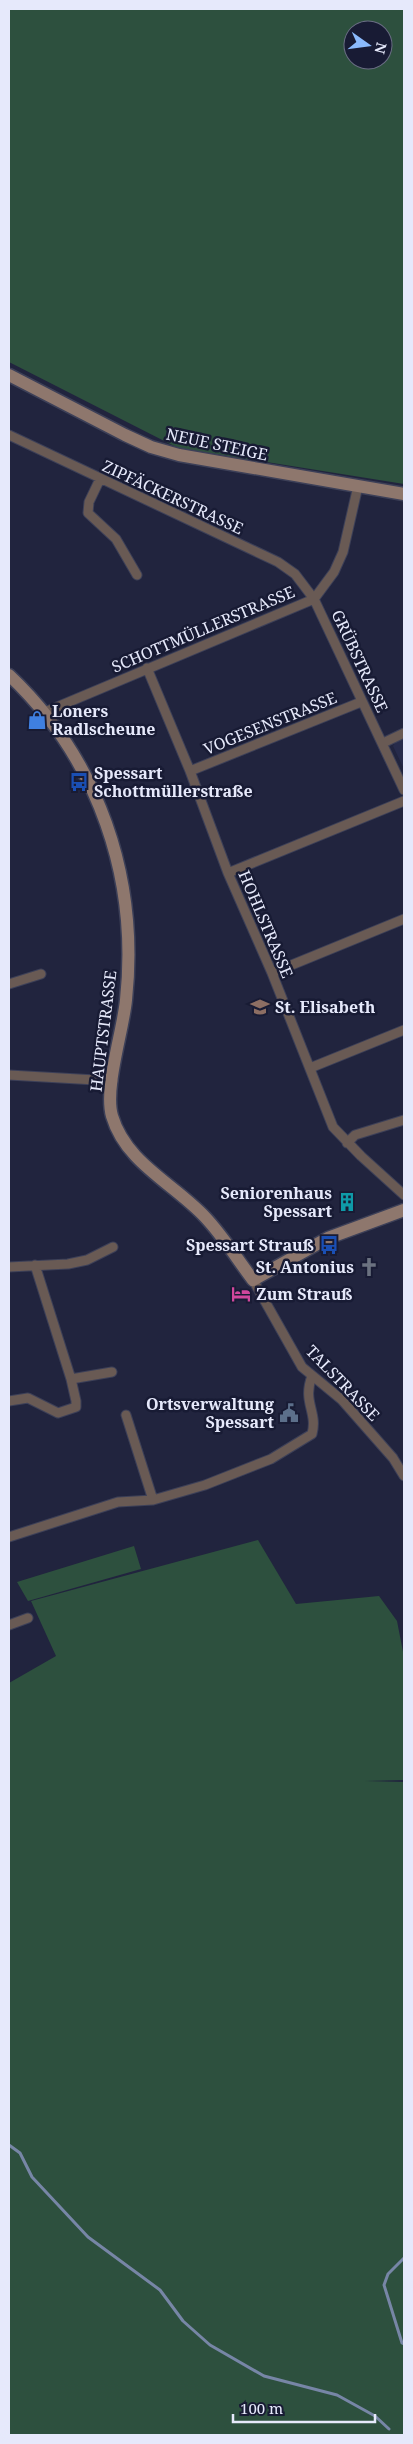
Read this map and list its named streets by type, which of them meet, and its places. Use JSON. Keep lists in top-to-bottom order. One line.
{"streets":{"street":["NEUE STEIGE","ZIPFÄCKERSTRASSE","SCHOTTMÜLLERSTRASSE","GRÜBSTRASSE","VOGESENSTRASSE","HOHLSTRASSE","HAUPTSTRASSE","TALSTRASSE"]},"crossings":[["NEUE STEIGE","SCHOTTMÜLLERSTRASSE"],["ZIPFÄCKERSTRASSE","SCHOTTMÜLLERSTRASSE"],["ZIPFÄCKERSTRASSE","GRÜBSTRASSE"],["SCHOTTMÜLLERSTRASSE","GRÜBSTRASSE"],["SCHOTTMÜLLERSTRASSE","HOHLSTRASSE"],["SCHOTTMÜLLERSTRASSE","HAUPTSTRASSE"],["GRÜBSTRASSE","VOGESENSTRASSE"],["VOGESENSTRASSE","HOHLSTRASSE"],["HAUPTSTRASSE","TALSTRASSE"]],"places":{"shop":["Loners Radlscheune"],"bus stop":["Spessart Schottmüllerstraße","Spessart Strauß"],"school or university":["St. Elisabeth"],"building":["Seniorenhaus Spessart"],"church":["St. Antonius"],"hotel":["Zum Strauß"],"public building":["Ortsverwaltung Spessart"]},"scale_bar":"100 m","north":"right"}
